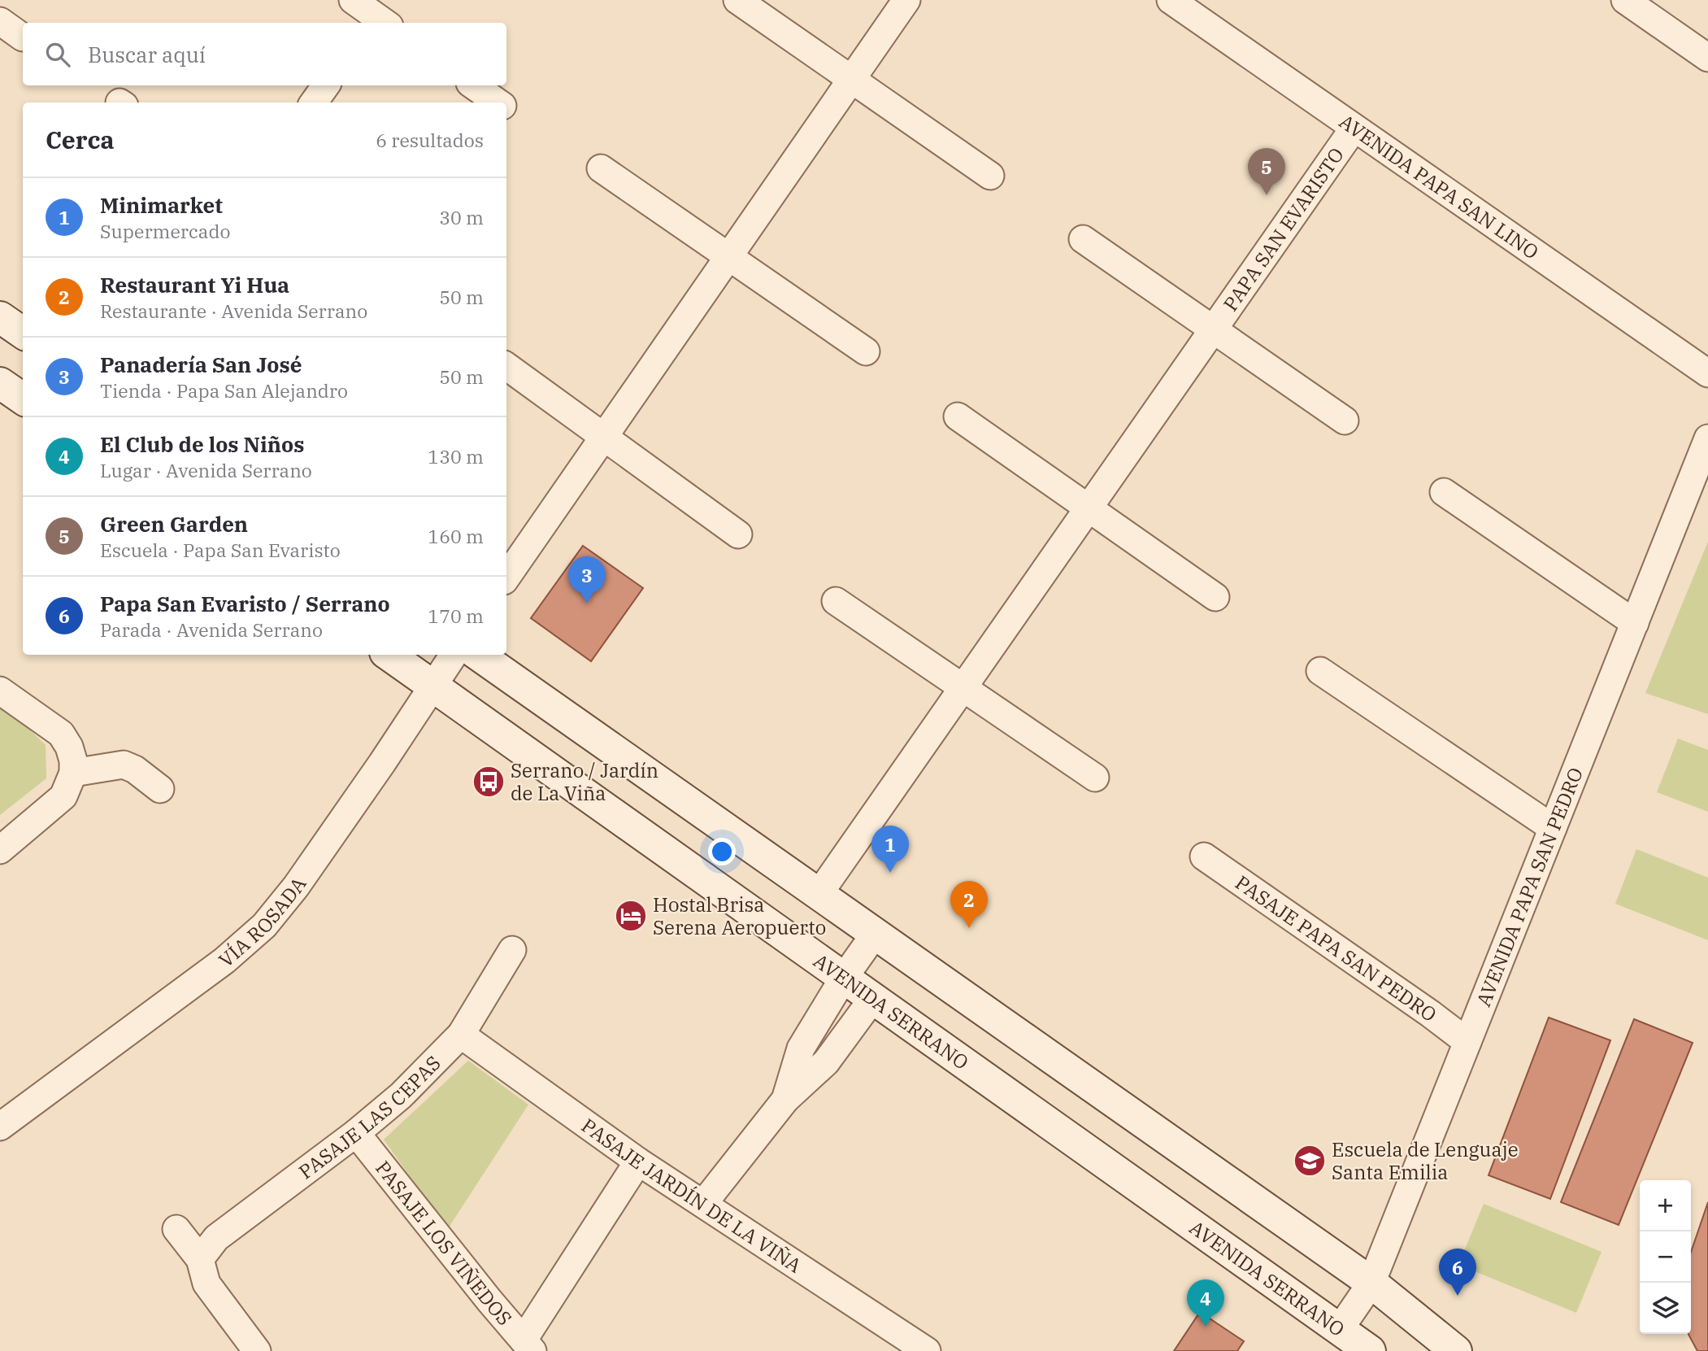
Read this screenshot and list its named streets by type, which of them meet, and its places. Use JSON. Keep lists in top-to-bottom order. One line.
{"streets":{"street":["AVENIDA PAPA SAN LINO","PAPA SAN EVARISTO","AVENIDA PAPA SAN PEDRO","VÍA ROSADA","PASAJE PAPA SAN PEDRO","AVENIDA SERRANO","PASAJE LAS CEPAS","PASAJE JARDÍN DE LA VIÑA","PASAJE LOS VIÑEDOS"]},"crossings":[["AVENIDA PAPA SAN LINO","PAPA SAN EVARISTO"],["AVENIDA PAPA SAN PEDRO","PASAJE PAPA SAN PEDRO"],["AVENIDA PAPA SAN PEDRO","AVENIDA SERRANO"],["VÍA ROSADA","AVENIDA SERRANO"],["PASAJE LAS CEPAS","PASAJE JARDÍN DE LA VIÑA"],["PASAJE LAS CEPAS","PASAJE LOS VIÑEDOS"]],"places":{"bus stop":["Serrano / Jardín de La Viña"],"hotel":["Hostal Brisa Serena Aeropuerto"],"school or university":["Escuela de Lenguaje Santa Emilia"]},"page":{"search":"Buscar aquí","heading":["Cerca","6 resultados"],"pins":["5","3","1","2","6","4"],"list":[{"mark":"1","name":"Minimarket","note":"Supermercado","value":"30 m"},{"mark":"2","name":"Restaurant Yi Hua","note":"Restaurante · Avenida Serrano","value":"50 m"},{"mark":"3","name":"Panadería San José","note":"Tienda · Papa San Alejandro","value":"50 m"},{"mark":"4","name":"El Club de los Niños","note":"Lugar · Avenida Serrano","value":"130 m"},{"mark":"5","name":"Green Garden","note":"Escuela · Papa San Evaristo","value":"160 m"},{"mark":"6","name":"Papa San Evaristo / Serrano","note":"Parada · Avenida Serrano","value":"170 m"}],"map_buttons":["+","−"]}}
